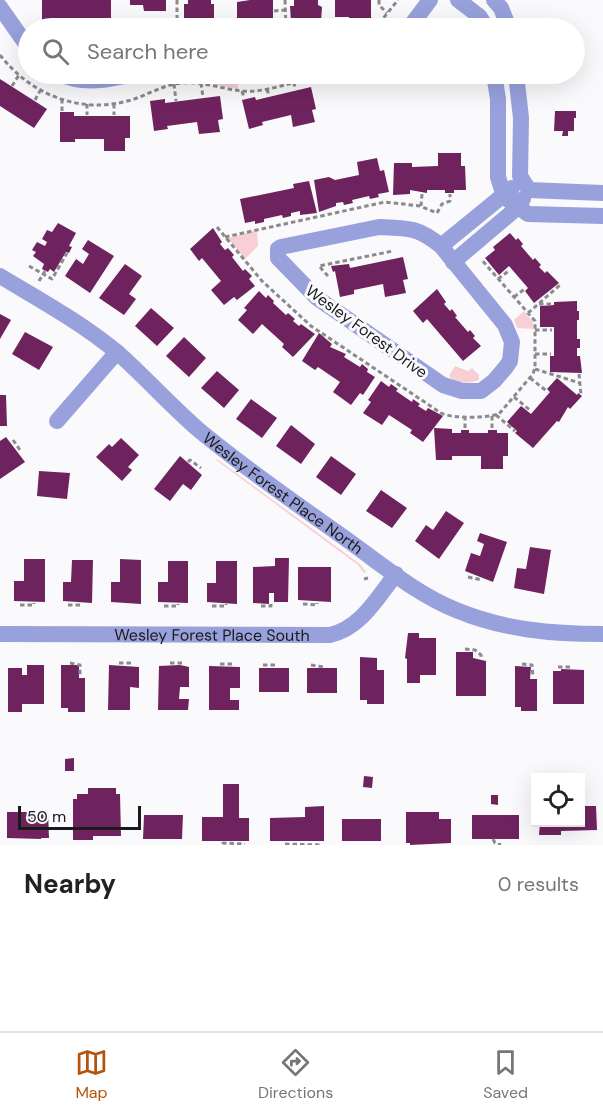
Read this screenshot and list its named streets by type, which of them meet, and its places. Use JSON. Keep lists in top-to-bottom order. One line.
{"streets":{"street":["Wesley Forest Drive","Wesley Forest Place North","Wesley Forest Place South"]},"crossings":[["Wesley Forest Place North","Wesley Forest Place South"]],"scale_bar":"50 m","page":{"search":"Search here","scale":"50 m","heading":["Nearby","0 results"],"nav":["Map","Directions","Saved"]}}
